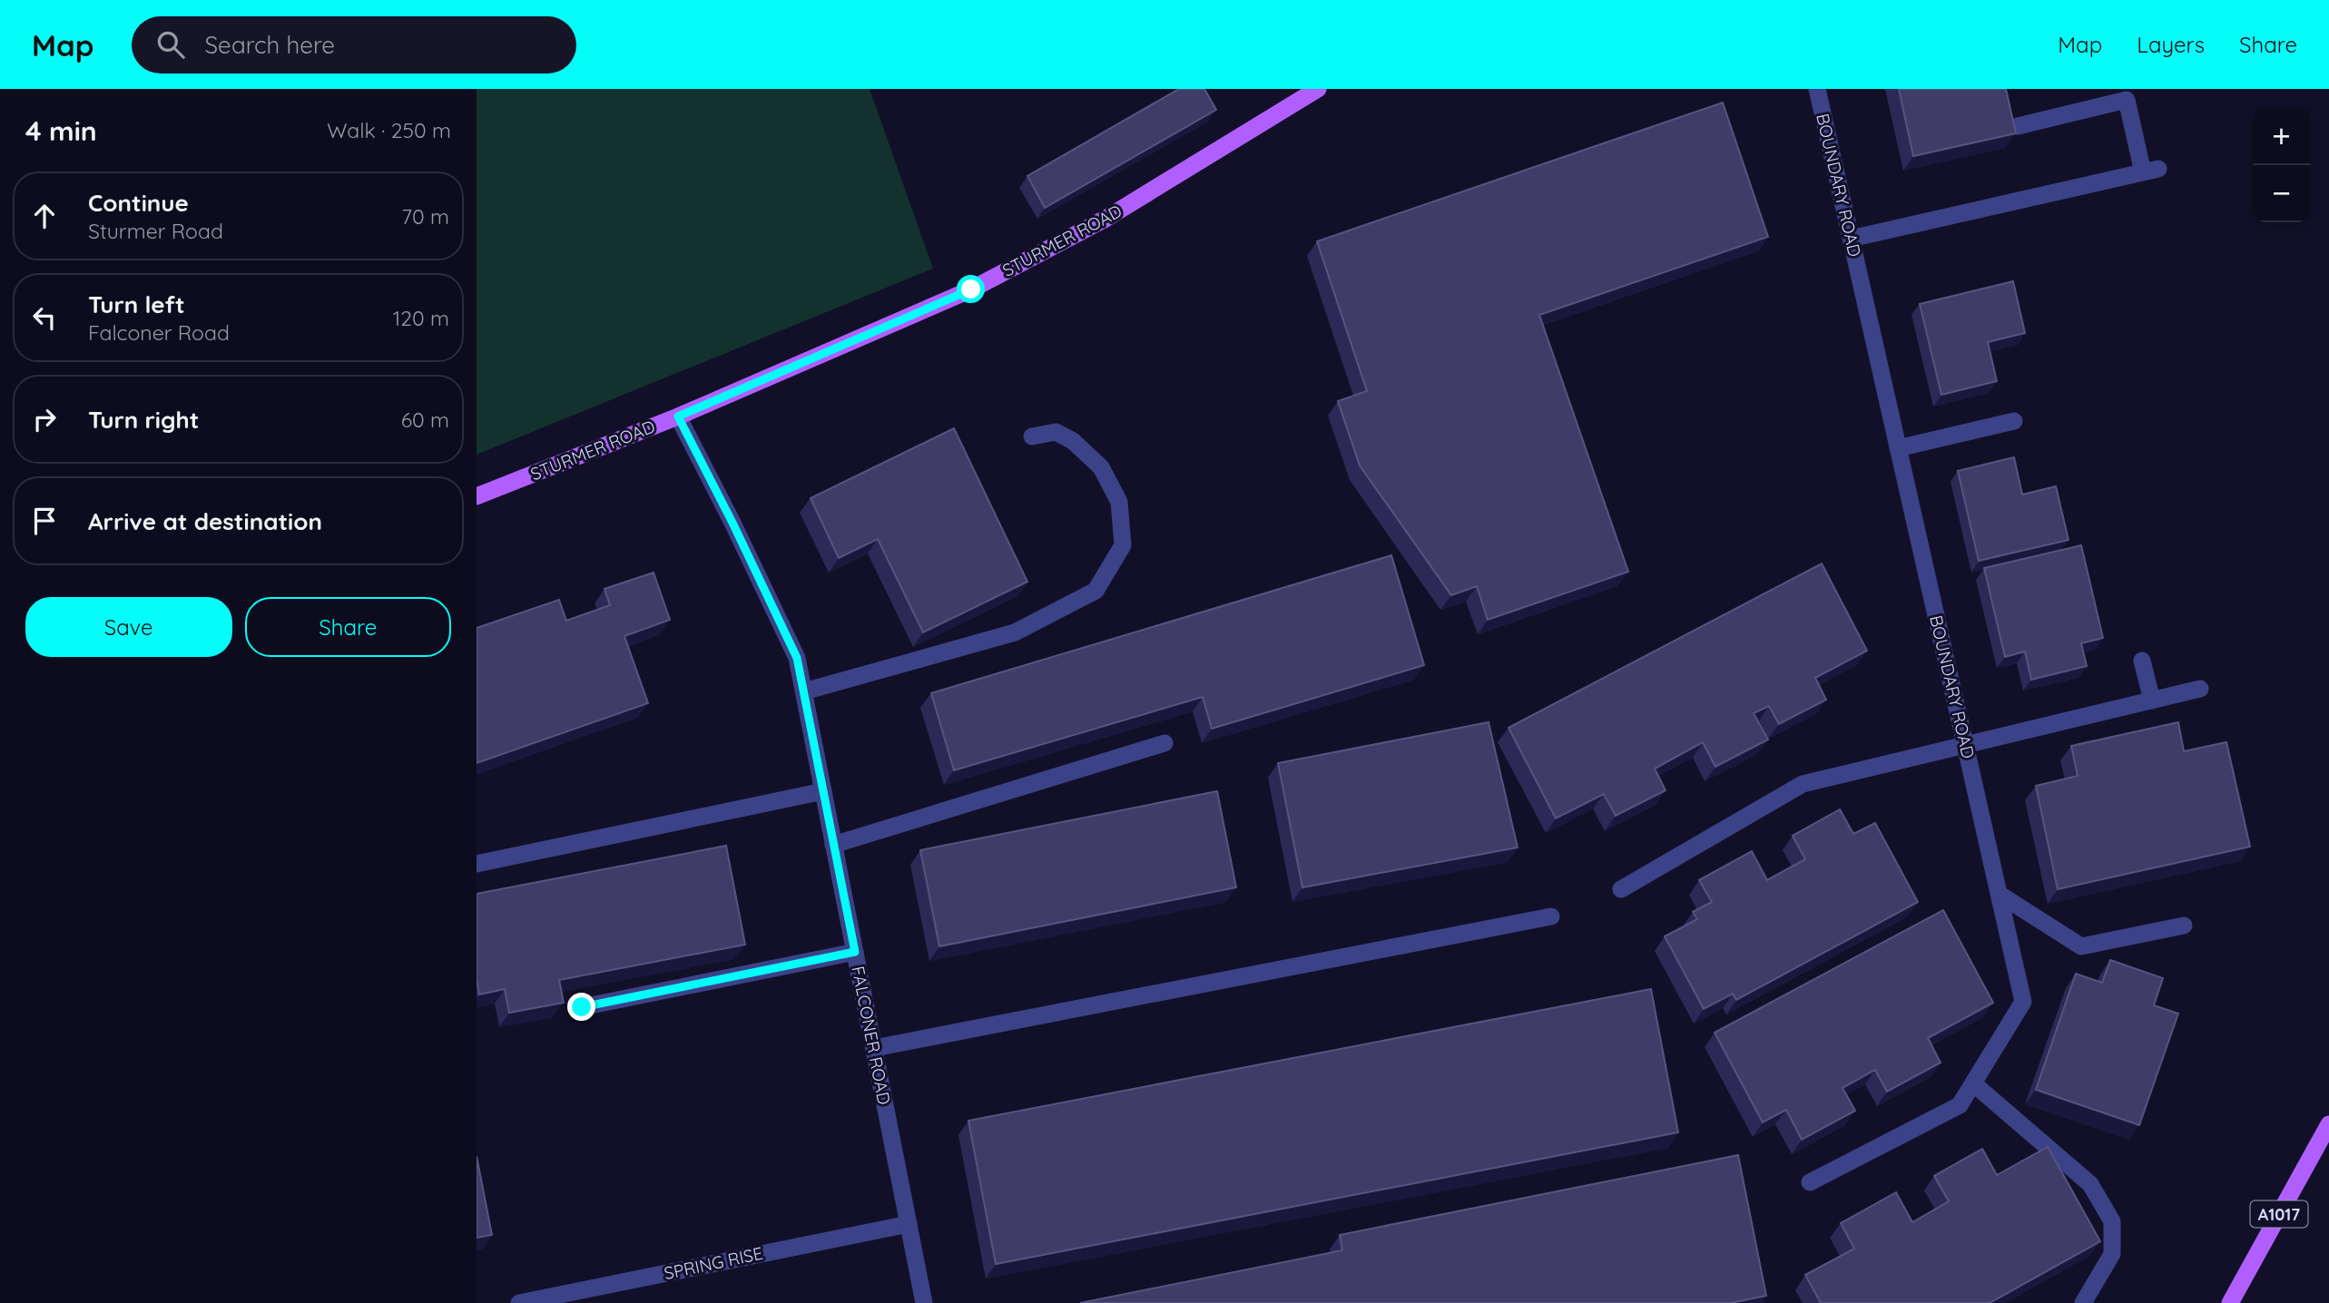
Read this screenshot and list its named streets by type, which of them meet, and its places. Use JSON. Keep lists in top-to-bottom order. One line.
{"streets":{"main road":["STURMER ROAD","A1017"],"street":["BOUNDARY ROAD","FALCONER ROAD","SPRING RISE"]},"crossings":[["STURMER ROAD","FALCONER ROAD"],["FALCONER ROAD","SPRING RISE"]],"page":{"header":"Map","search":"Search here","nav":["Map","Layers","Share"],"heading":["4 min","Walk · 250 m"],"map_buttons":["+","−"],"list":[["Continue","Sturmer Road","70 m"],["Turn left","Falconer Road","120 m"],["Turn right","60 m"],"Arrive at destination"],"buttons":["Save","Share"]}}
